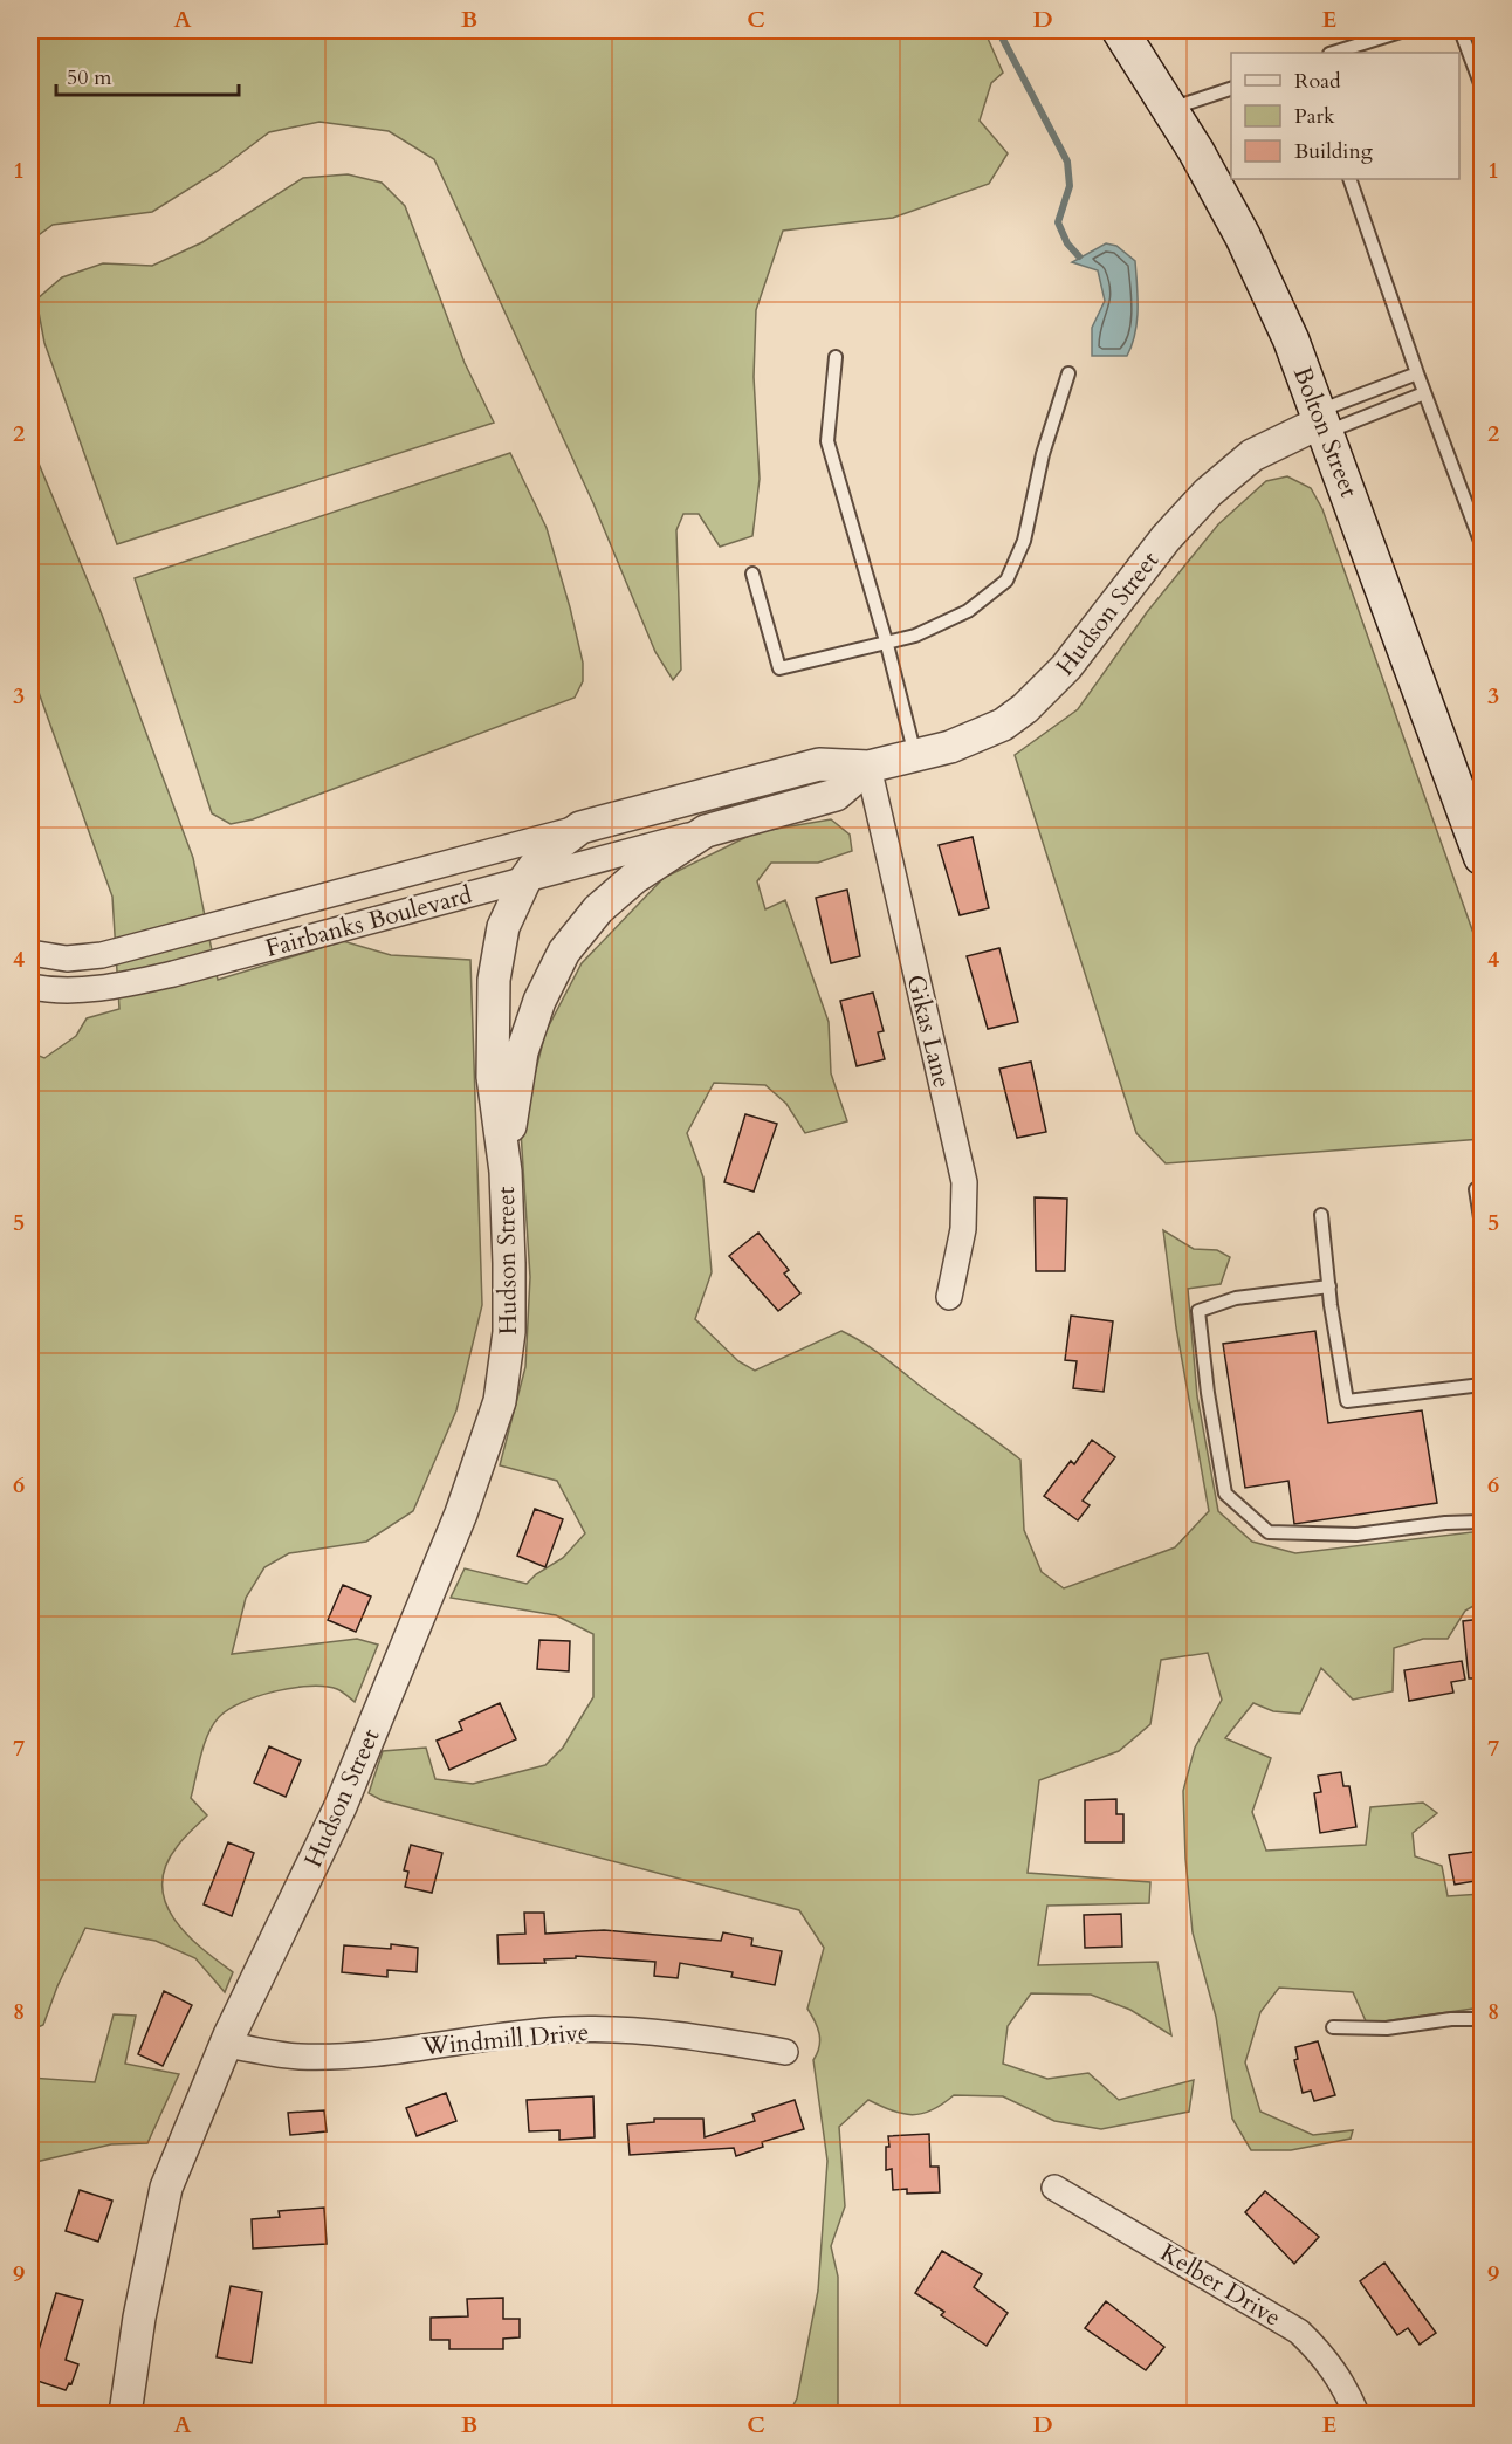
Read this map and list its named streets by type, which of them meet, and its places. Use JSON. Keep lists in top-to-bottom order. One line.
{"streets":{"main road":["Bolton Street"],"street":["Hudson Street","Fairbanks Boulevard","Gikas Lane","Windmill Drive","Kelber Drive"]},"crossings":[["Bolton Street","Hudson Street"],["Hudson Street","Fairbanks Boulevard"],["Hudson Street","Gikas Lane"],["Hudson Street","Windmill Drive"]],"legend":["Road","Park","Building"],"scale_bar":"50 m","grid":{"columns":["A","B","C","D","E"],"rows":["1","2","3","4","5","6","7","8","9"]}}
